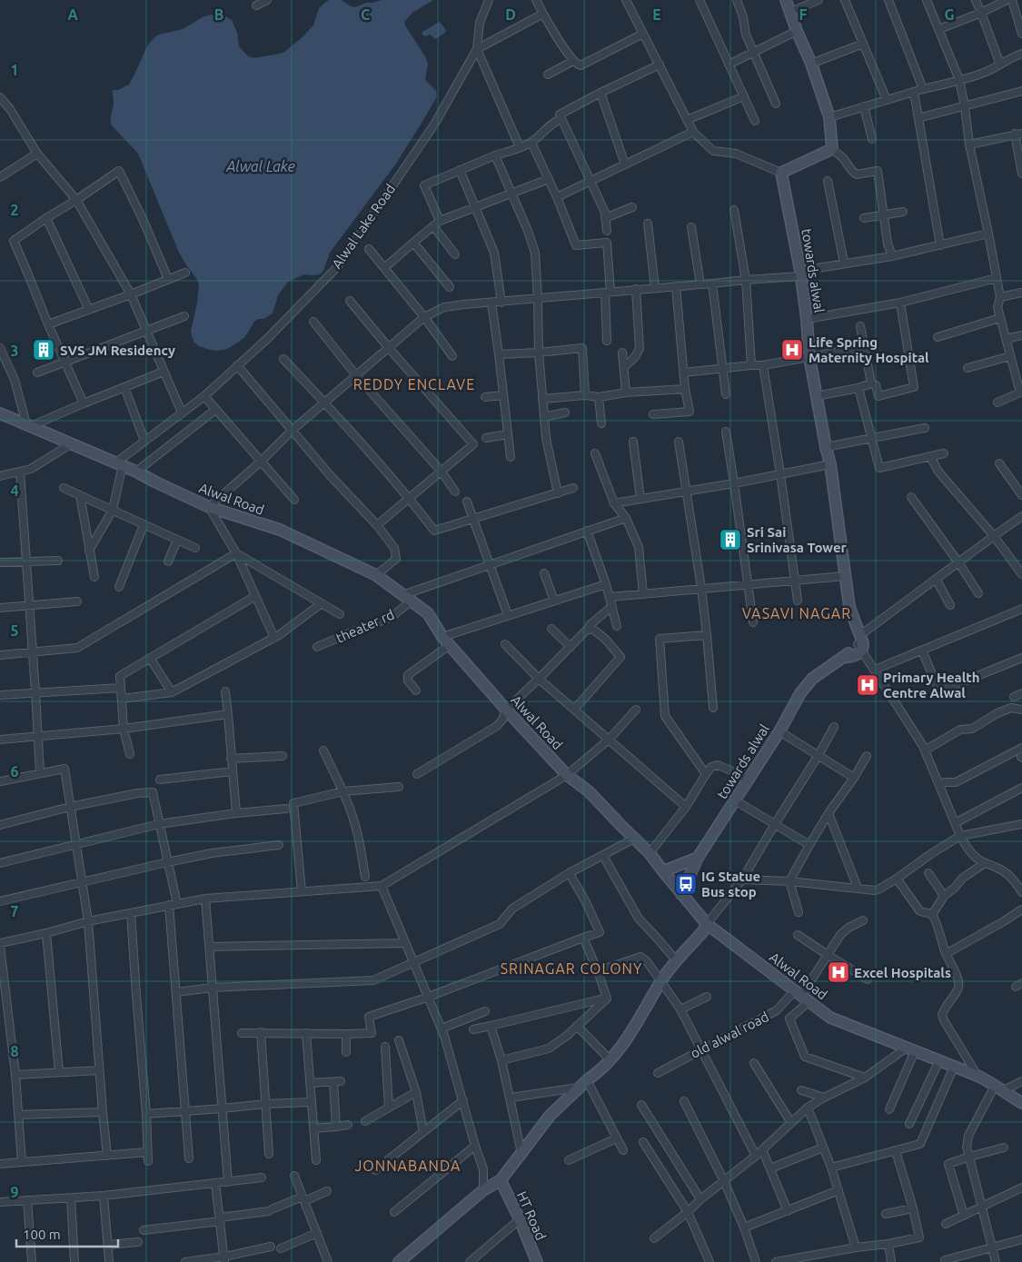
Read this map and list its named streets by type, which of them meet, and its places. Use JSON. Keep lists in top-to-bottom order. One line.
{"streets":{"main road":["towards alwal","Alwal Road","HT Road"],"street":["Alwal Lake Road","theater rd","old alwal road"]},"crossings":[["Alwal Lake Road","Alwal Road"],["towards alwal","Alwal Road"],["Alwal Road","theater rd"],["Alwal Road","old alwal road"]],"districts":["REDDY ENCLAVE","VASAVI NAGAR","SRINAGAR COLONY","JONNABANDA"],"water":["Alwal Lake"],"places":{"building":["SVS JM Residency","Sri Sai Srinivasa Tower"],"hospital":["Life Spring Maternity Hospital","Primary Health Centre Alwal","Excel Hospitals"],"bus stop":["IG Statue Bus stop"]},"scale_bar":"100 m","grid":{"columns":["A","B","C","D","E","F","G"],"rows":["1","2","3","4","5","6","7","8","9"]}}
